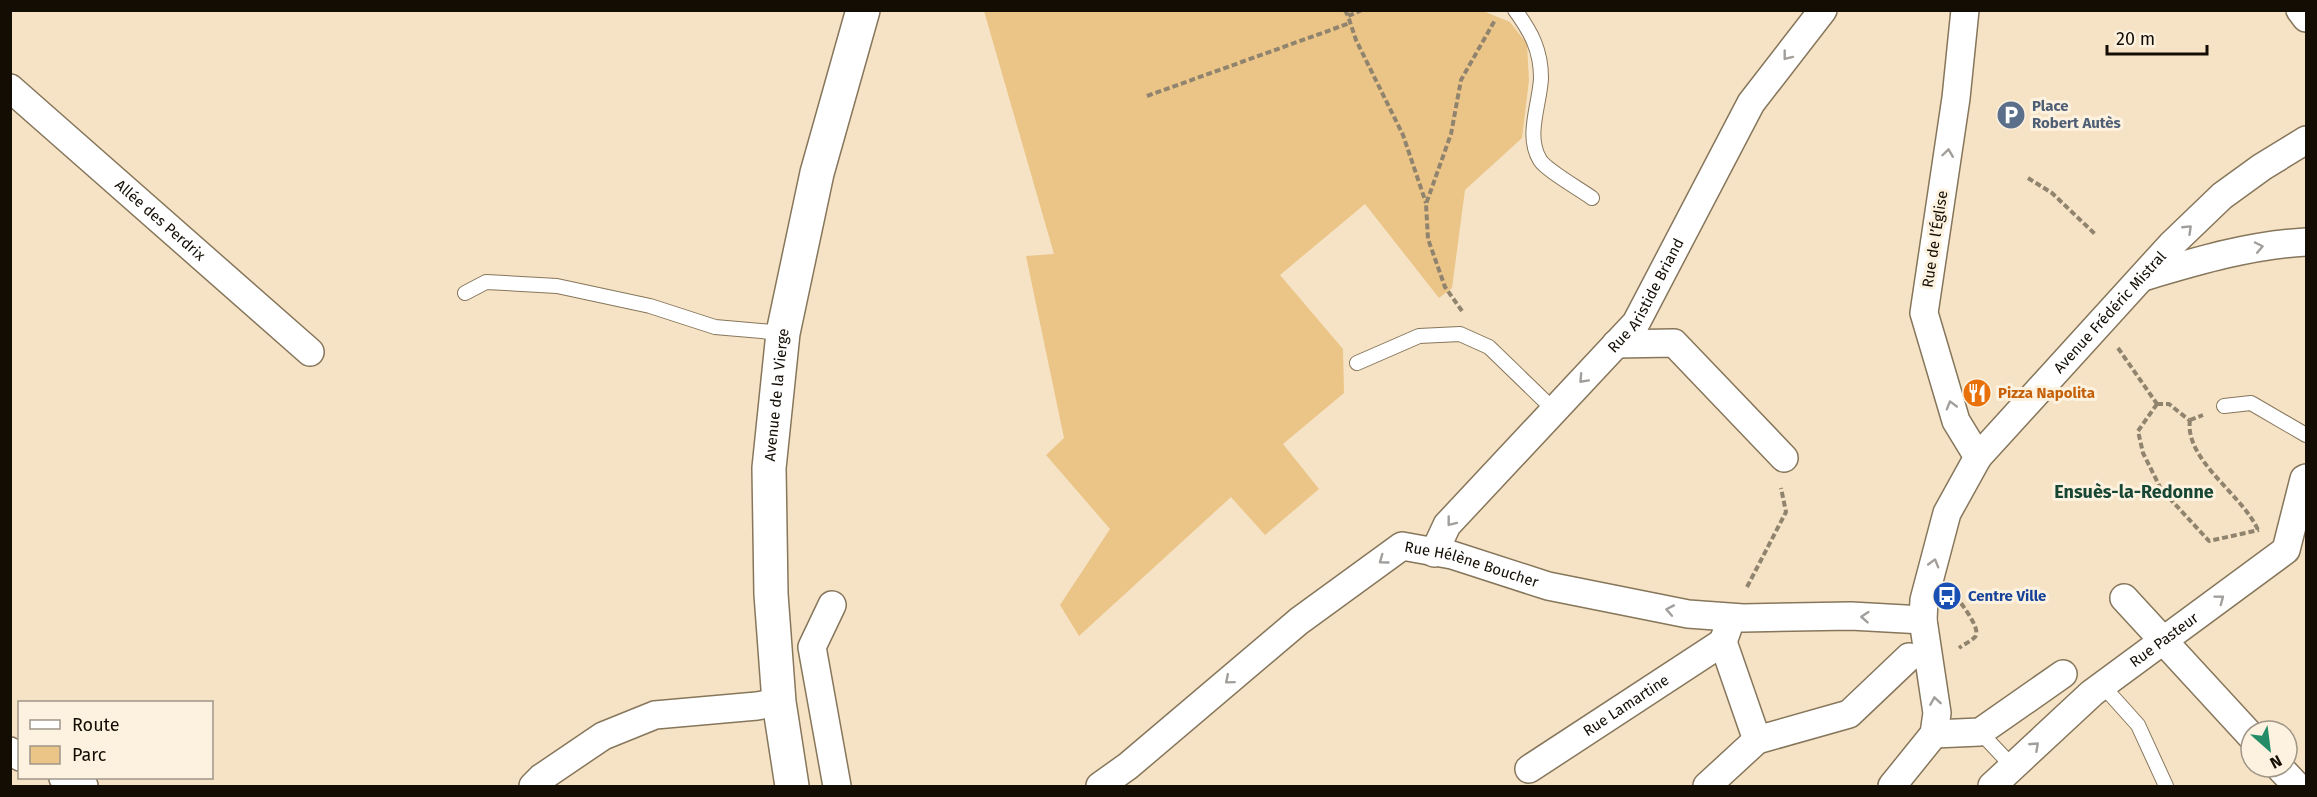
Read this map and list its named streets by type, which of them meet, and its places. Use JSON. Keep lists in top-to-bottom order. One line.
{"streets":{"street":["Allée des Perdrix","Rue de l’Église","Rue Aristide Briand","Avenue Frédéric Mistral","Avenue de la Vierge","Rue Hélène Boucher","Rue Pasteur","Rue Lamartine"]},"crossings":[["Rue de l’Église","Avenue Frédéric Mistral"],["Rue Aristide Briand","Rue Hélène Boucher"],["Avenue Frédéric Mistral","Rue Hélène Boucher"],["Rue Hélène Boucher","Rue Lamartine"]],"one_way":["Rue de l’Église","Rue Aristide Briand","Avenue Frédéric Mistral","Rue Hélène Boucher"],"districts":["Ensuès-la-Redonne"],"places":{"parking":["Place Robert Autès"],"restaurant":["Pizza Napolita"],"bus stop":["Centre Ville"]},"legend":["Route","Parc"],"scale_bar":"20 m","north":"bottom right"}
